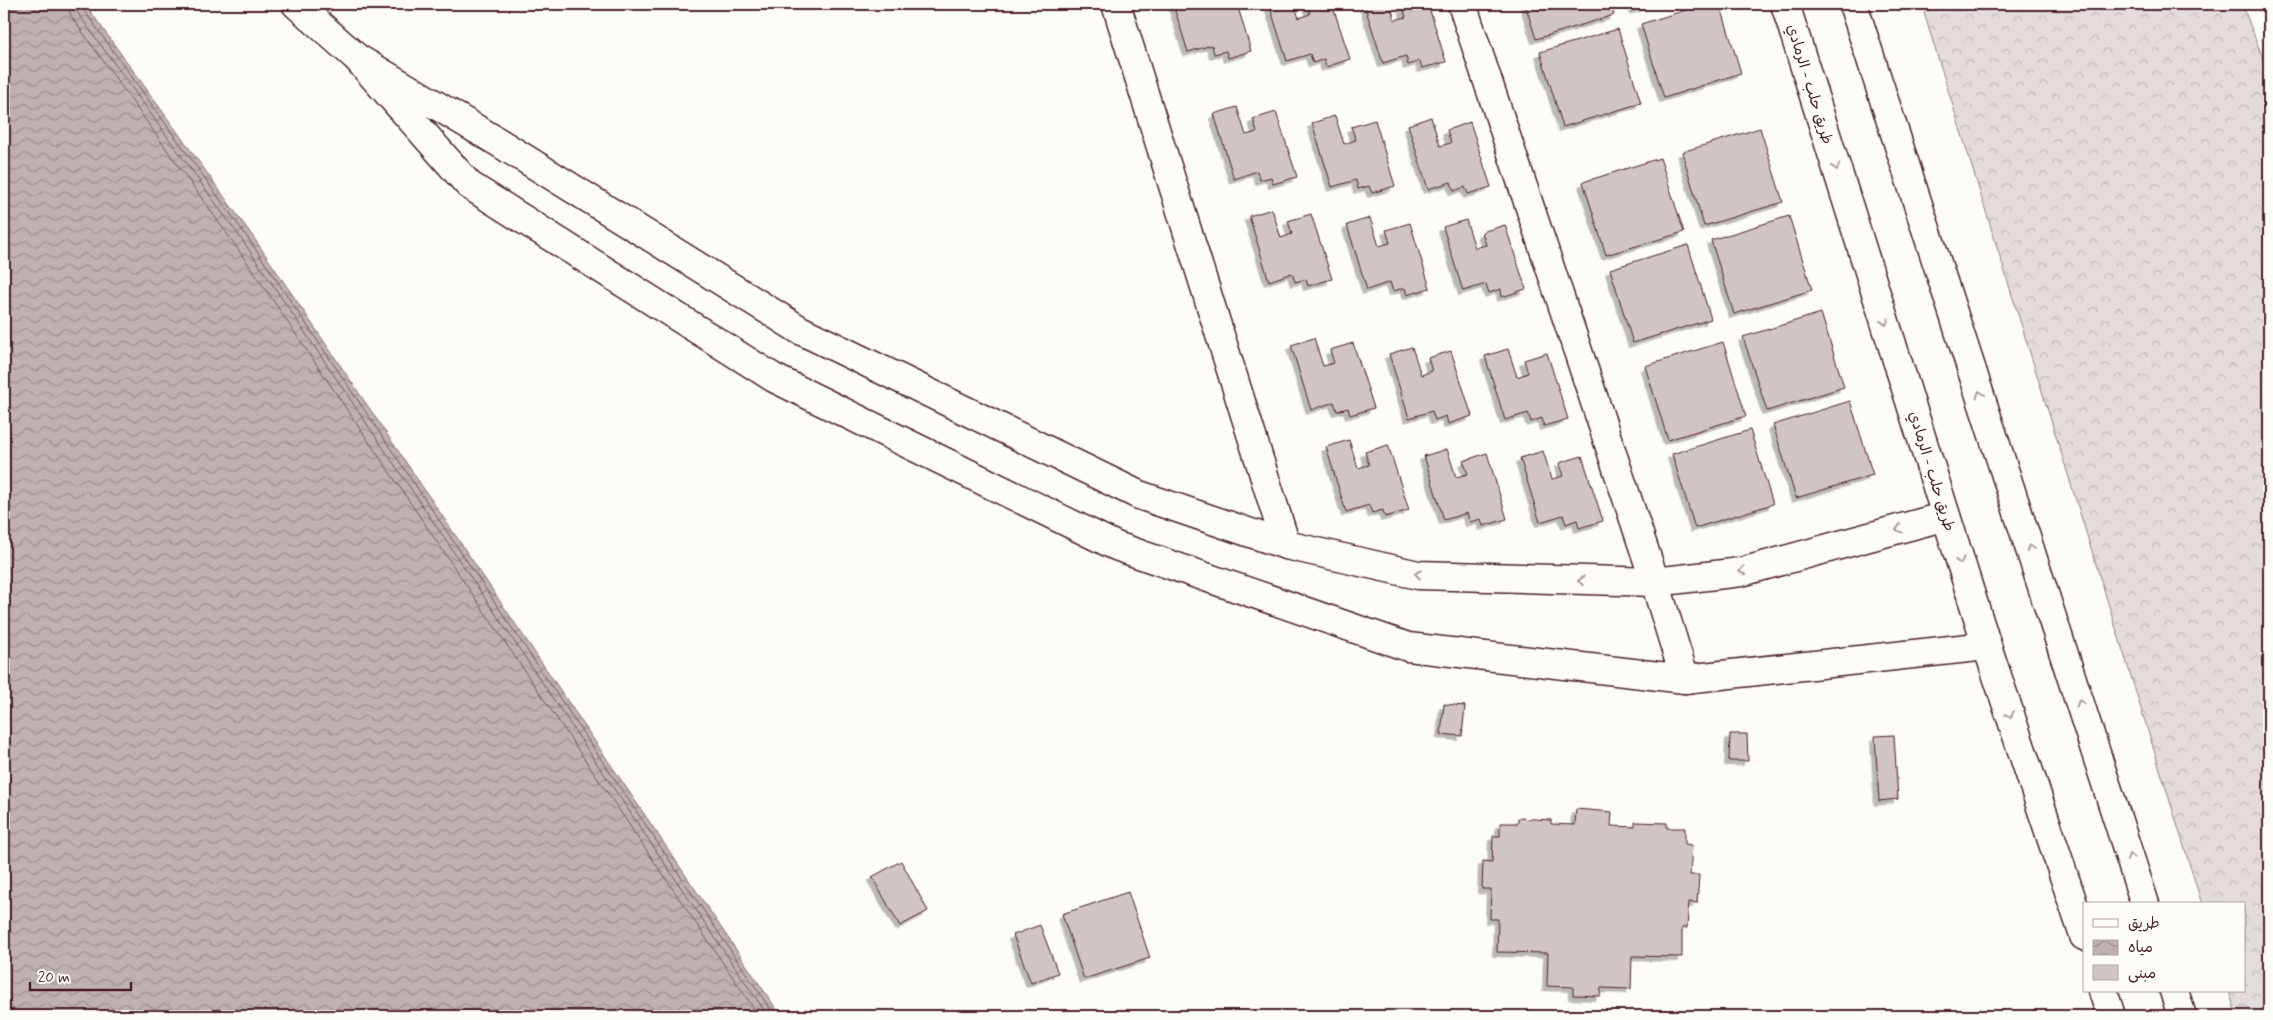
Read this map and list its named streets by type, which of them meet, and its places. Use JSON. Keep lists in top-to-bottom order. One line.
{"streets":{"main road":["طريق حلب - الرمادي"]},"legend":["طريق","مياه","مبنى"],"scale_bar":"20 m"}
